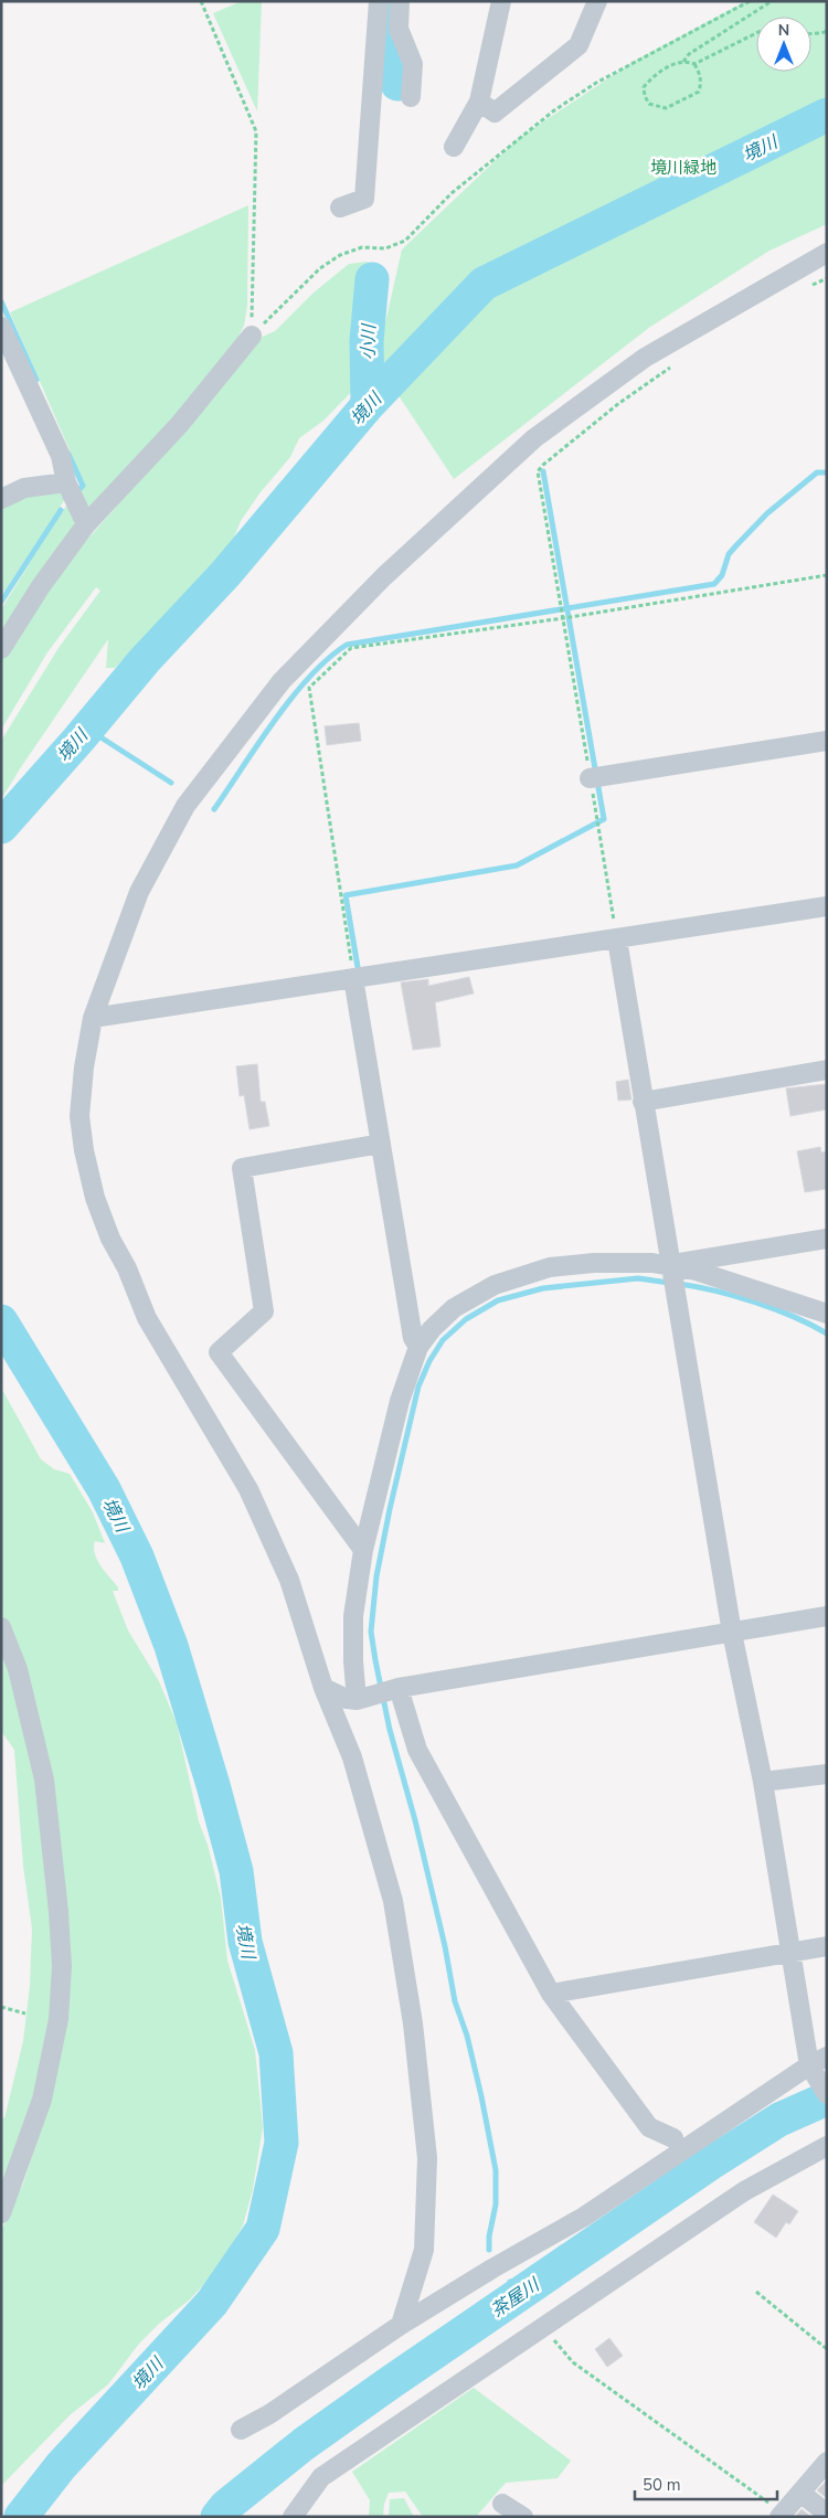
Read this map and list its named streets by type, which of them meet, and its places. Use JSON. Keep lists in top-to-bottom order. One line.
{"water":["境川","小川","茶屋川"],"parks":["境川緑地"],"scale_bar":"50 m","north":"top"}
